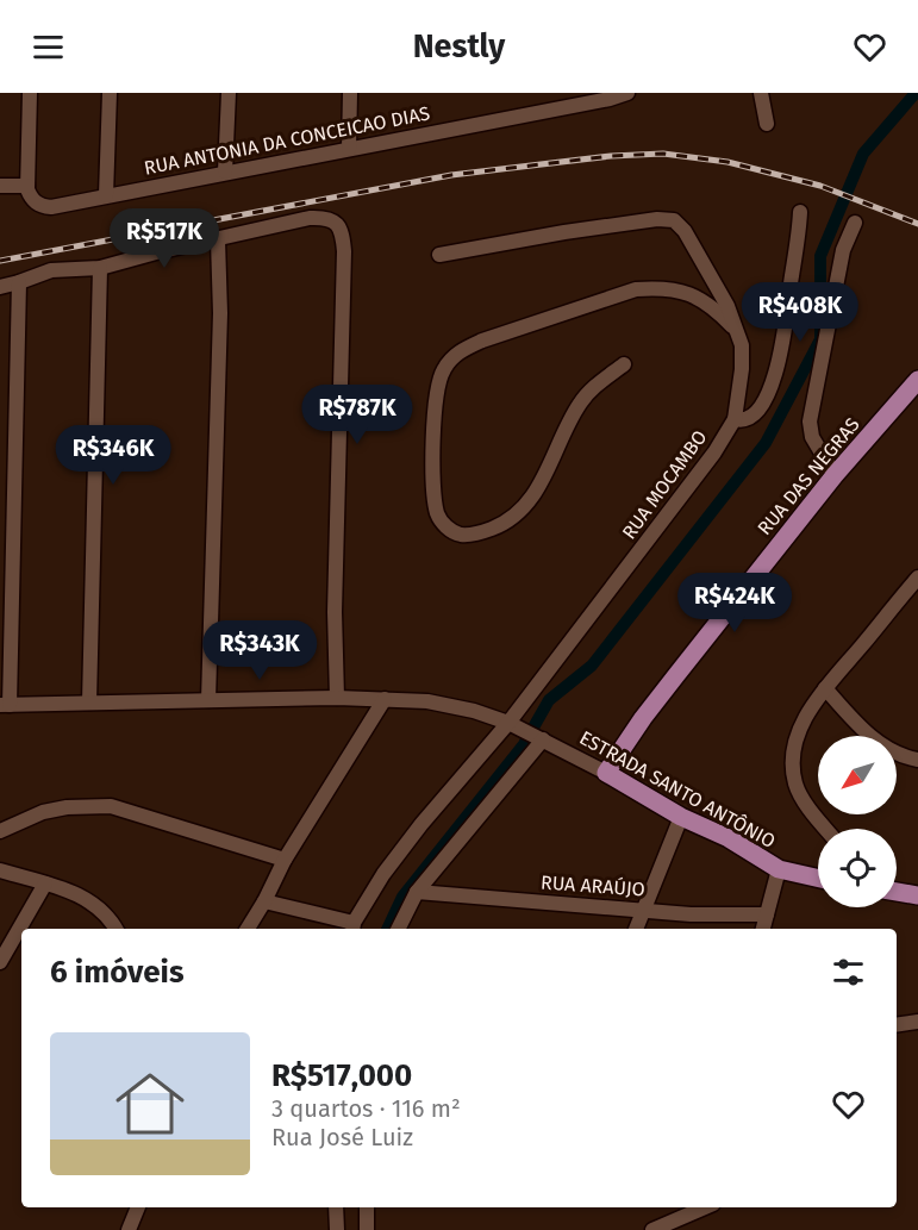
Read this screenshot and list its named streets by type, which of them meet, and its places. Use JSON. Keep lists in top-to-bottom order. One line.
{"streets":{"main road":["RUA DAS NEGRAS","ESTRADA SANTO ANTÔNIO"],"street":["RUA ANTONIA DA CONCEICAO DIAS","RUA MOCAMBO","RUA ARAÚJO"]},"crossings":[["RUA DAS NEGRAS","ESTRADA SANTO ANTÔNIO"],["RUA MOCAMBO","ESTRADA SANTO ANTÔNIO"]],"north":"bottom left","page":{"header":"Nestly","price":["R$517K","R$408K","R$787K","R$346K","R$424K","R$343K"],"heading":"6 imóveis","list":[{"name":"R$517,000","note":"3 quartos · 116 m² · Rua José Luiz"}]}}
